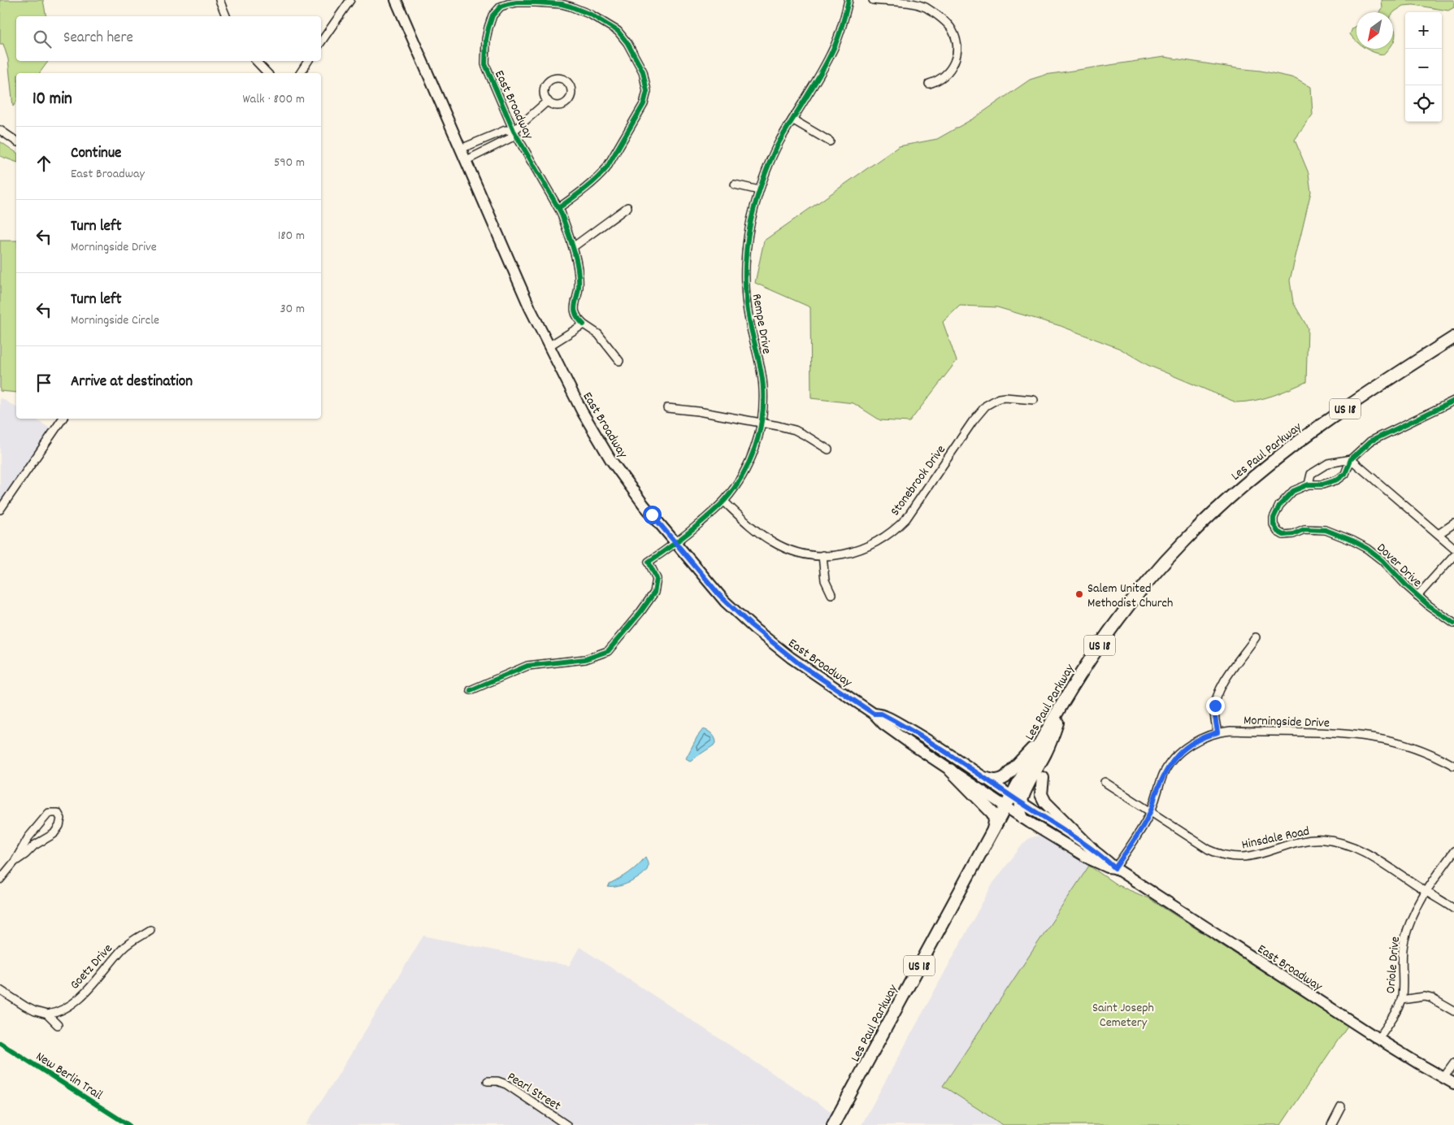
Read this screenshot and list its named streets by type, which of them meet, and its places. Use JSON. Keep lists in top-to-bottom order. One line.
{"streets":{"main road":["East Broadway","US 18","Les Paul Parkway"],"street":["Rempe Drive","Stonebrook Drive","Dover Drive","Morningside Drive","Hinsdale Road","Oriole Drive","Goetz Drive","Pearl Street"],"cycle path":["New Berlin Trail"]},"crossings":[["East Broadway","Rempe Drive"],["East Broadway","Les Paul Parkway"],["East Broadway","Morningside Drive"],["East Broadway","Oriole Drive"],["Rempe Drive","Stonebrook Drive"],["Morningside Drive","Hinsdale Road"],["Hinsdale Road","Oriole Drive"]],"parks":["Saint Joseph Cemetery"],"places":["Salem United Methodist Church"],"north":"bottom left","page":{"map_buttons":["+","−"],"search":"Search here","heading":["10 min","Walk · 800 m"],"list":[["Continue","East Broadway","590 m"],["Turn left","Morningside Drive","180 m"],["Turn left","Morningside Circle","30 m"],"Arrive at destination"]}}
